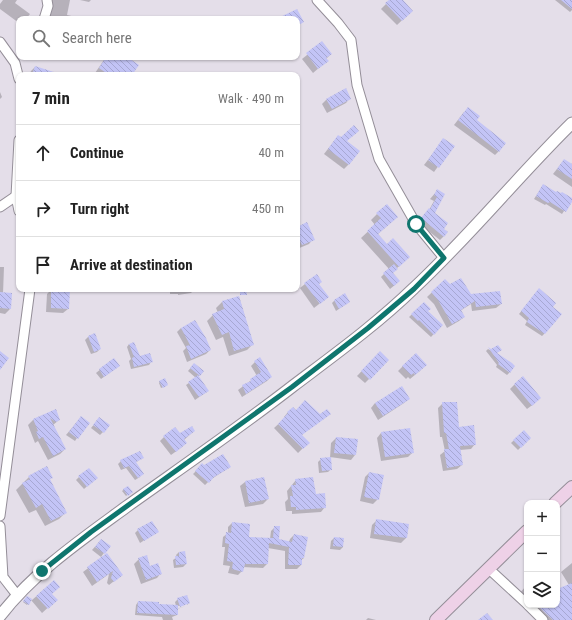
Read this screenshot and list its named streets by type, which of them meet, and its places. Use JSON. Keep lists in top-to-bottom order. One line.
{"page":{"search":"Search here","heading":["7 min","Walk · 490 m"],"list":[["Continue","40 m"],["Turn right","450 m"],"Arrive at destination"],"map_buttons":["+","−"]}}
